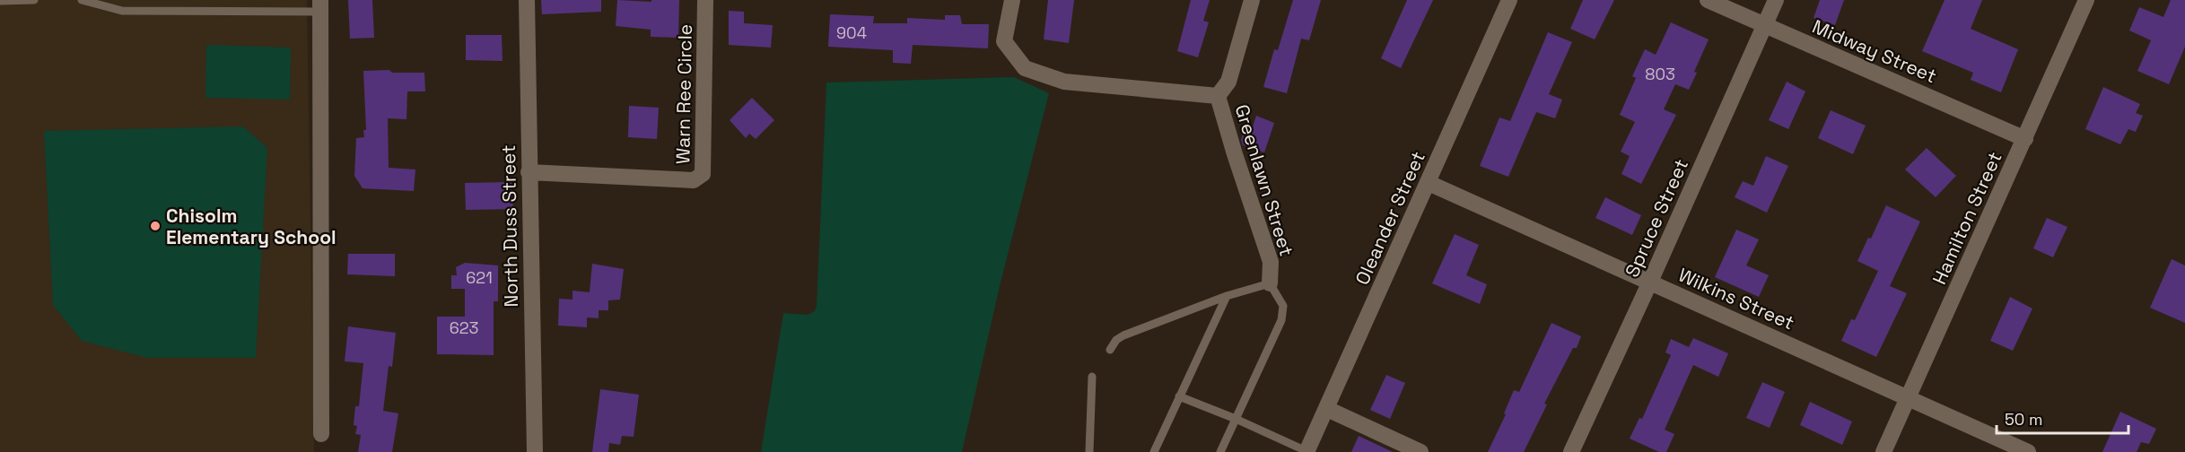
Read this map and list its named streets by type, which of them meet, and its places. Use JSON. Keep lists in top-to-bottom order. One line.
{"streets":{"street":["Midway Street","Warn Ree Circle","Greenlawn Street","Oleander Street","Spruce Street","Hamilton Street","North Duss Street","Wilkins Street"]},"crossings":[["Midway Street","Spruce Street"],["Midway Street","Hamilton Street"],["Warn Ree Circle","North Duss Street"],["Oleander Street","Wilkins Street"],["Spruce Street","Wilkins Street"],["Hamilton Street","Wilkins Street"]],"places":["Chisolm Elementary School"],"house_numbers":["904","803","621","623"],"scale_bar":"50 m"}
